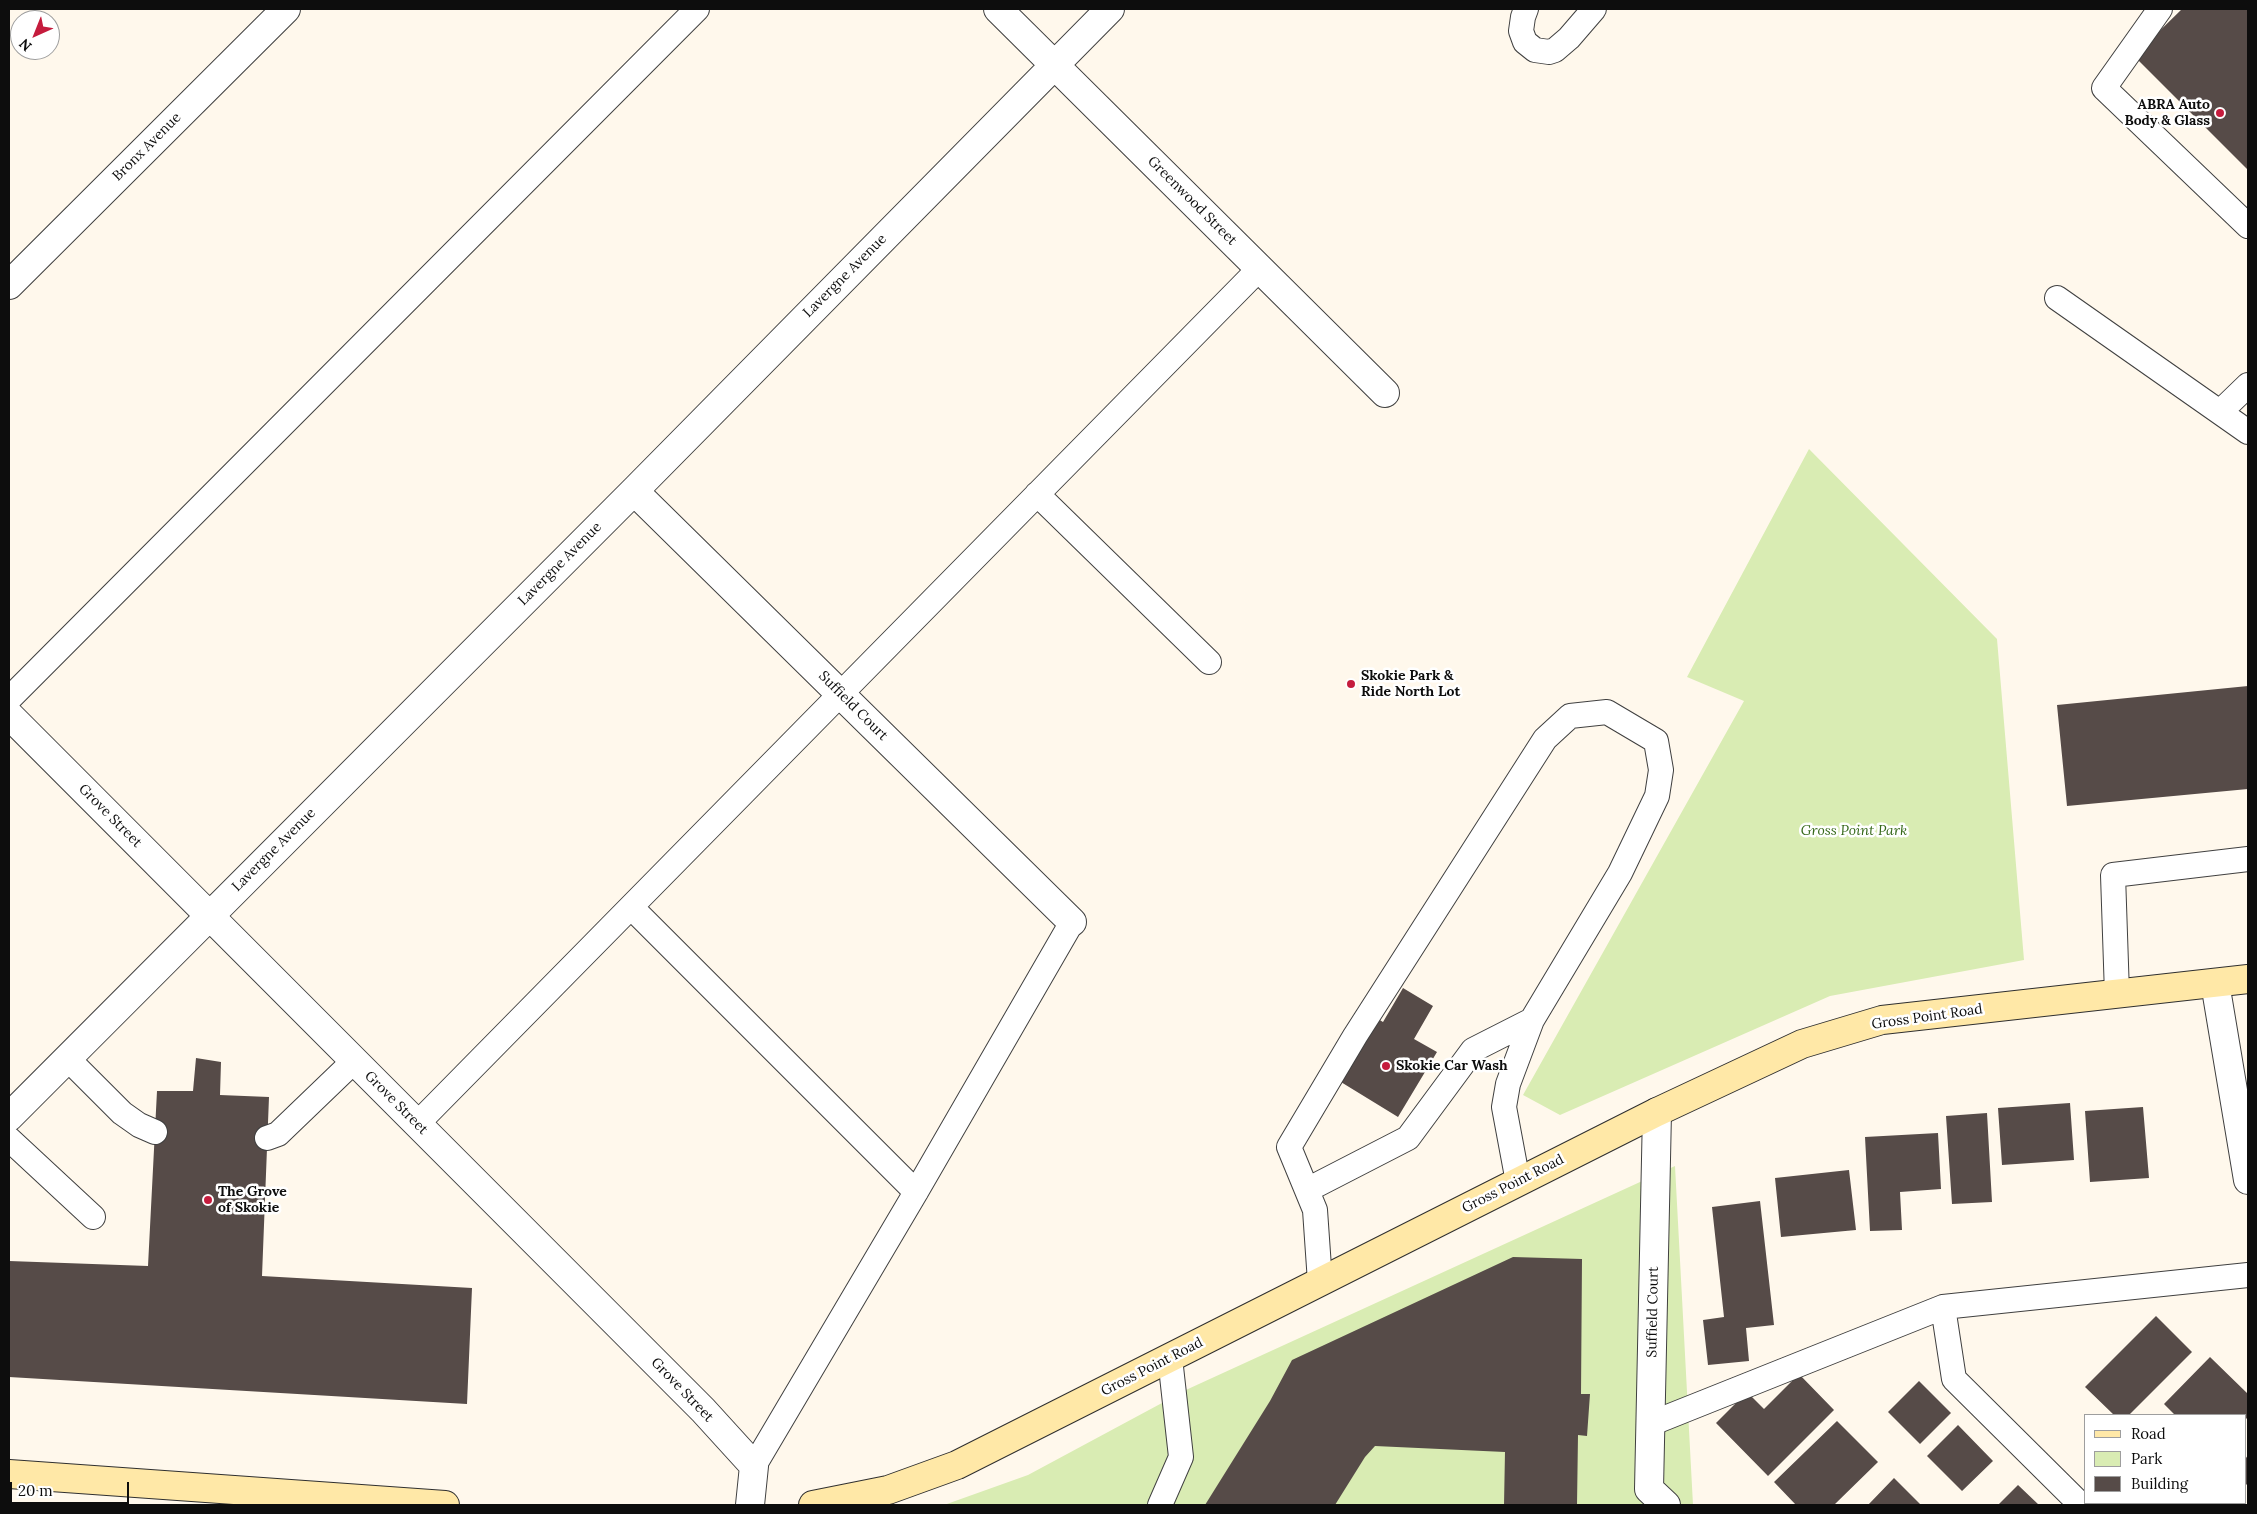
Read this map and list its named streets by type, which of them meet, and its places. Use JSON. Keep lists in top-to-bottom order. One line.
{"streets":{"main road":["Gross Point Road"],"street":["Bronx Avenue","Greenwood Street","Lavergne Avenue","Suffield Court","Grove Street"]},"crossings":[["Greenwood Street","Lavergne Avenue"],["Lavergne Avenue","Suffield Court"],["Lavergne Avenue","Grove Street"],["Suffield Court","Gross Point Road"]],"parks":["Gross Point Park"],"places":["ABRA Auto Body & Glass","Skokie Park & Ride North Lot","Skokie Car Wash","The Grove of Skokie"],"legend":["Road","Park","Building"],"scale_bar":"20 m","north":"bottom left"}
